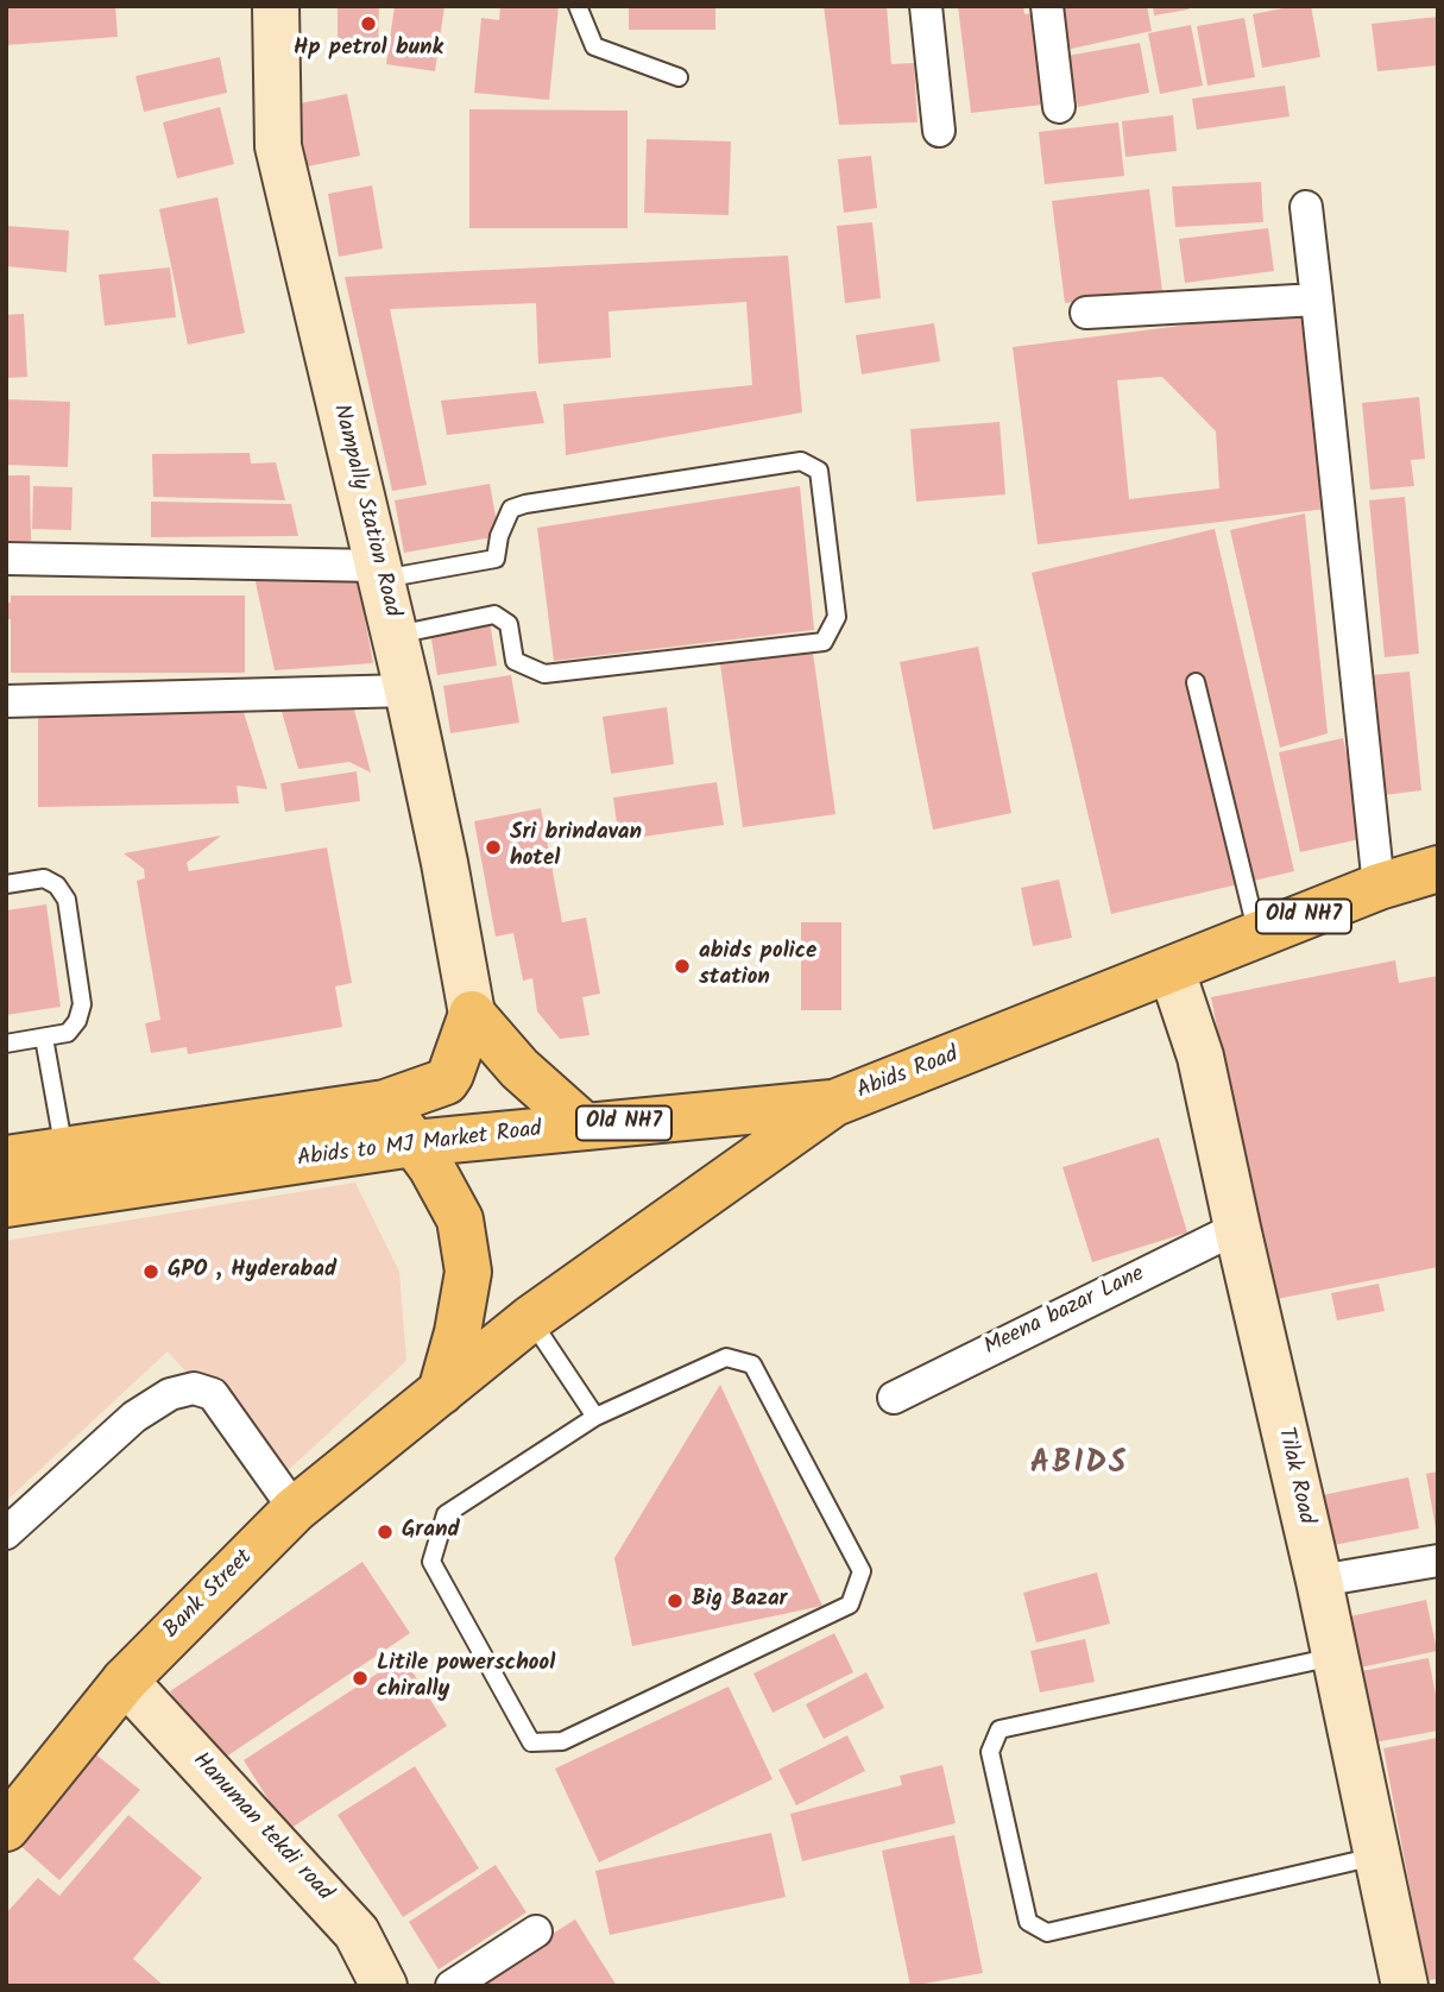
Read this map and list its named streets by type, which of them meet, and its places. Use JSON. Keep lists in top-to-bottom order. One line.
{"streets":{"main road":["Nampally Station Road","Old NH7","Abids Road","Abids to MJ Market Road","Tilak Road","Bank Street","Hanuman tekdi road"],"street":["Meena bazar Lane"]},"crossings":[["Nampally Station Road","Abids to MJ Market Road"],["Abids Road","Abids to MJ Market Road"],["Abids Road","Tilak Road"],["Abids Road","Bank Street"],["Meena bazar Lane","Tilak Road"],["Bank Street","Hanuman tekdi road"]],"districts":["ABIDS"],"places":["Hp petrol bunk","Sri brindavan hotel","abids police station","GPO , Hyderabad","Grand","Big Bazar","Litile powerschool chirally"]}
